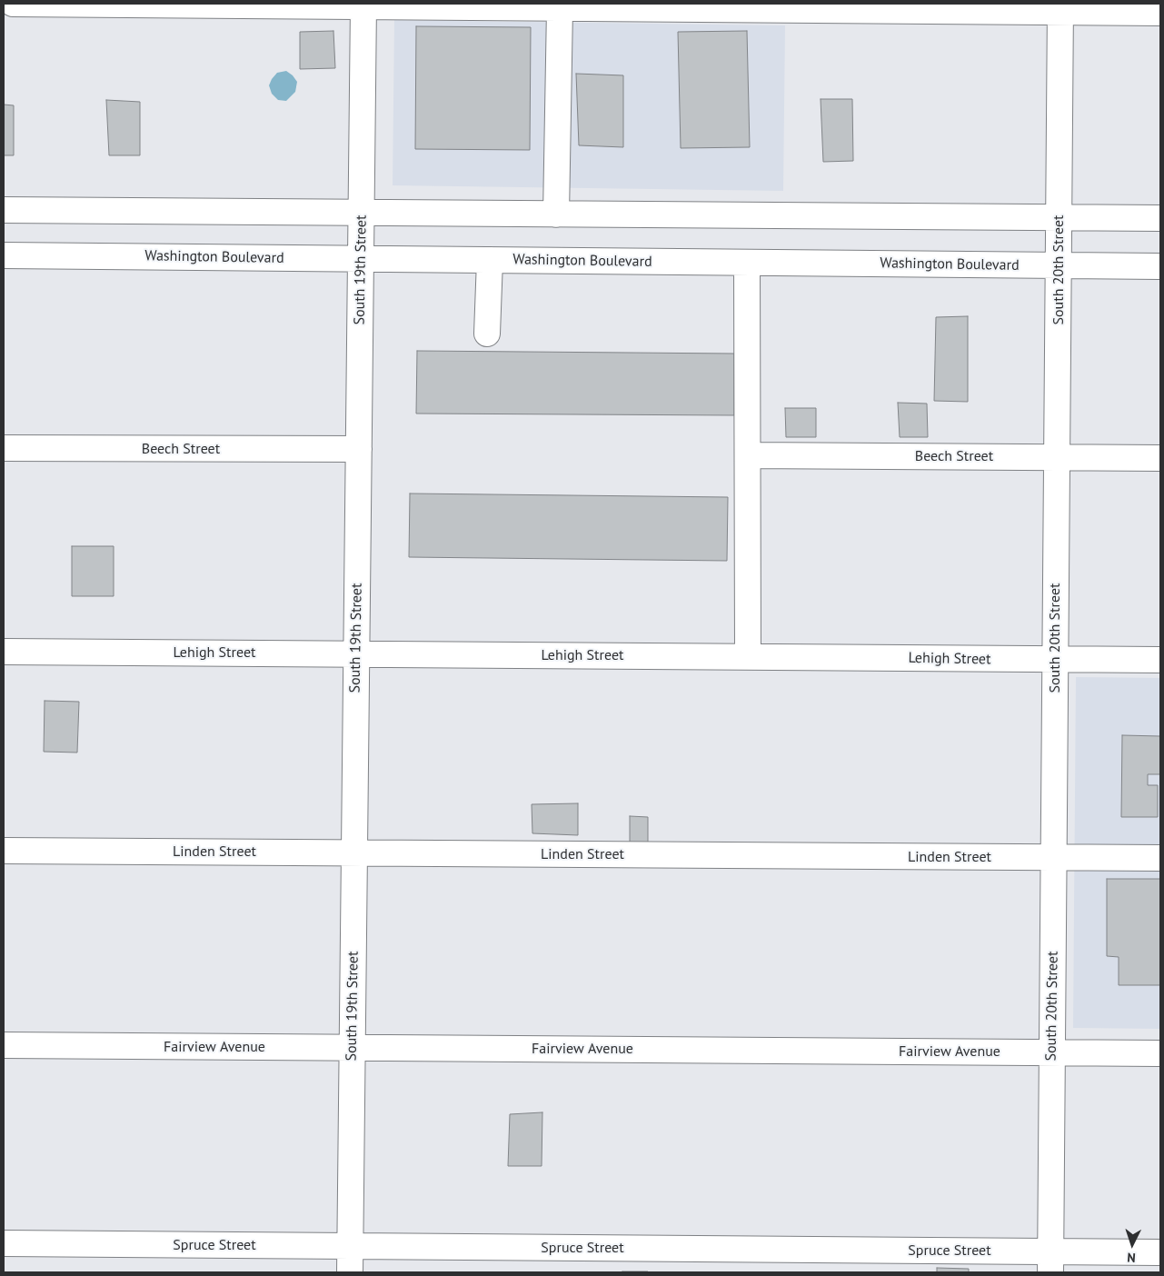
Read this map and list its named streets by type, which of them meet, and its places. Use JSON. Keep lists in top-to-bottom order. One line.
{"streets":{"street":["Washington Boulevard","South 19th Street","South 20th Street","Beech Street","Lehigh Street","Linden Street","Fairview Avenue","Spruce Street"]},"crossings":[["Washington Boulevard","South 19th Street"],["Washington Boulevard","South 20th Street"],["South 19th Street","Beech Street"],["South 19th Street","Lehigh Street"],["South 19th Street","Linden Street"],["South 19th Street","Fairview Avenue"],["South 19th Street","Spruce Street"],["South 20th Street","Beech Street"],["South 20th Street","Lehigh Street"],["South 20th Street","Linden Street"],["South 20th Street","Fairview Avenue"],["South 20th Street","Spruce Street"]],"north":"bottom"}
